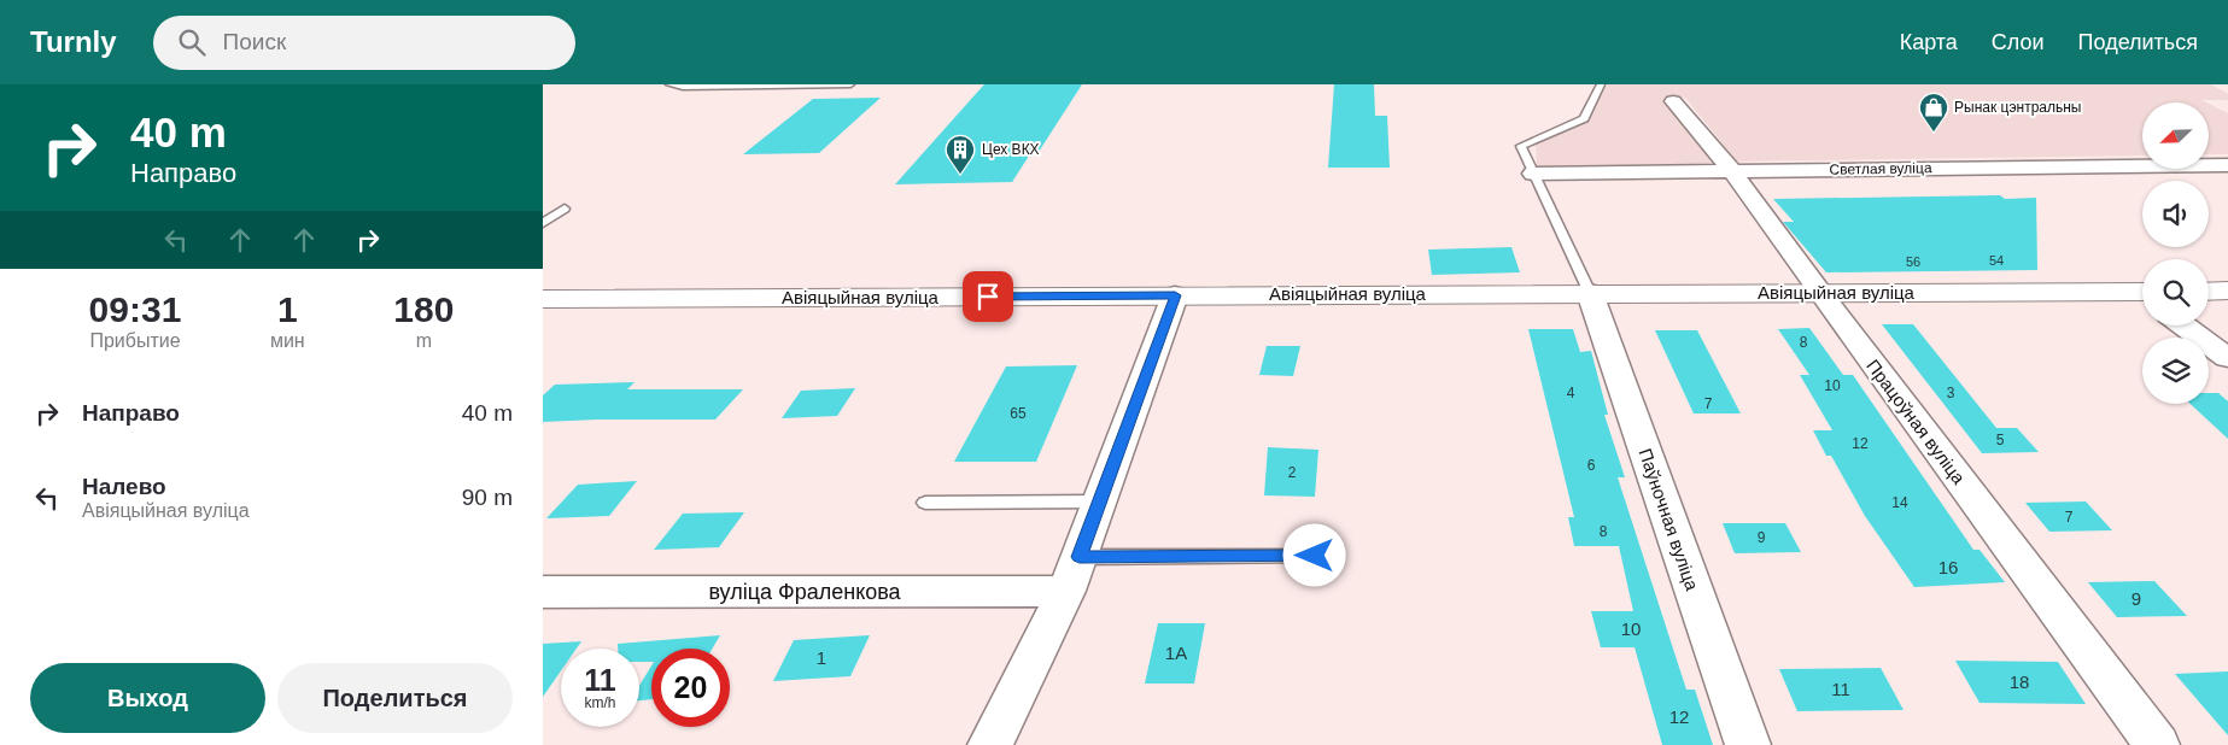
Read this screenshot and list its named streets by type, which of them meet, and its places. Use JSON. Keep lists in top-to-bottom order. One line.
{"streets":{"street":["Светлая вуліца","Авіяцыйная вуліца","Працоўная вуліца","Паўночная вуліца","вуліца Фраленкова"]},"crossings":[["Светлая вуліца","Працоўная вуліца"],["Авіяцыйная вуліца","Працоўная вуліца"],["Авіяцыйная вуліца","Паўночная вуліца"]],"places":{"shop":["Рынак цэнтральны"],"building":["Цех ВКХ"]},"house_numbers":["54","56","8","10","4","3","7","65","5","12","6","2","14","7","8","9","16","9","10","1А","1","18","11","12"],"north":"bottom left","page":{"header":"Turnly","search":"Поиск","nav":["Карта","Слои","Поделиться"],"turn":["40 m","Направо"],"eta":["09:31","Прибытие","1","мин","180","m"],"list":[{"name":"Направо","value":"40 m"},{"name":"Налево","note":"Авіяцыйная вуліца","value":"90 m"}],"speed":"11 km/h","limit":"20","buttons":["Выход","Поделиться"]}}
